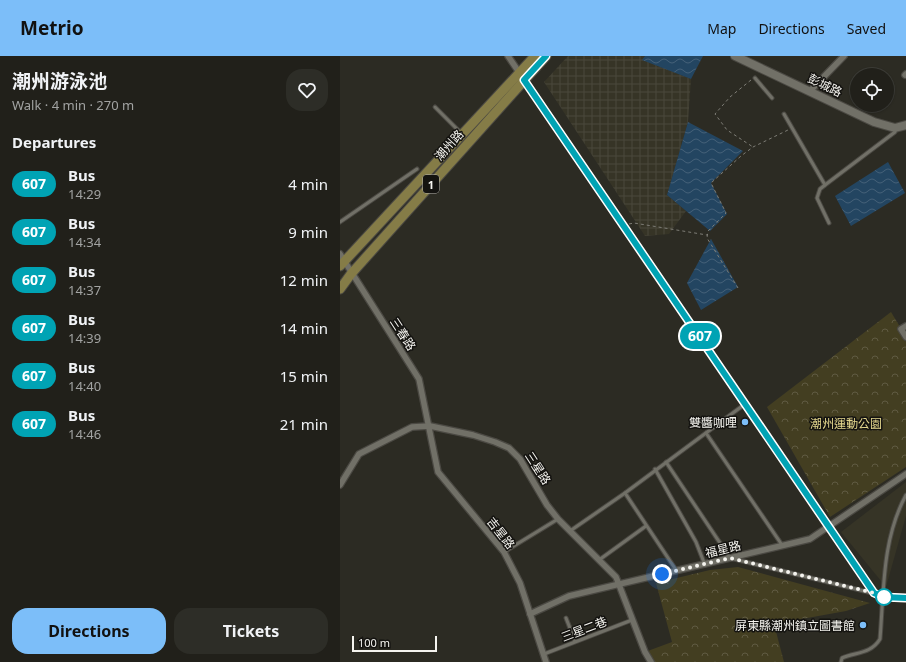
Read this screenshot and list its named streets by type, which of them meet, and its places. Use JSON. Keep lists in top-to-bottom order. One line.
{"streets":{"main road":["潮州路","1"],"street":["彭城路","三春路","三星路","吉星路","福星路"],"lane":["三星二巷"]},"crossings":[["潮州路","三春路"],["三春路","三星路"],["三春路","吉星路"],["三星路","吉星路"],["三星路","福星路"],["三星路","三星二巷"],["吉星路","福星路"],["吉星路","三星二巷"]],"parks":["潮州運動公園"],"places":["雙醬咖哩","屏東縣潮州鎮立圖書館"],"lines":["bus line 607"],"scale_bar":"100 m","page":{"header":"Metrio","nav":["Map","Directions","Saved"],"heading":[["潮州游泳池","Walk · 4 min · 270 m"],"Departures"],"on_map":"607","list":[{"mark":"607","name":"Bus","note":"14:29","value":"4 min"},{"mark":"607","name":"Bus","note":"14:34","value":"9 min"},{"mark":"607","name":"Bus","note":"14:37","value":"12 min"},{"mark":"607","name":"Bus","note":"14:39","value":"14 min"},{"mark":"607","name":"Bus","note":"14:40","value":"15 min"},{"mark":"607","name":"Bus","note":"14:46","value":"21 min"}],"buttons":["Directions","Tickets"],"scale":"100 m"}}
